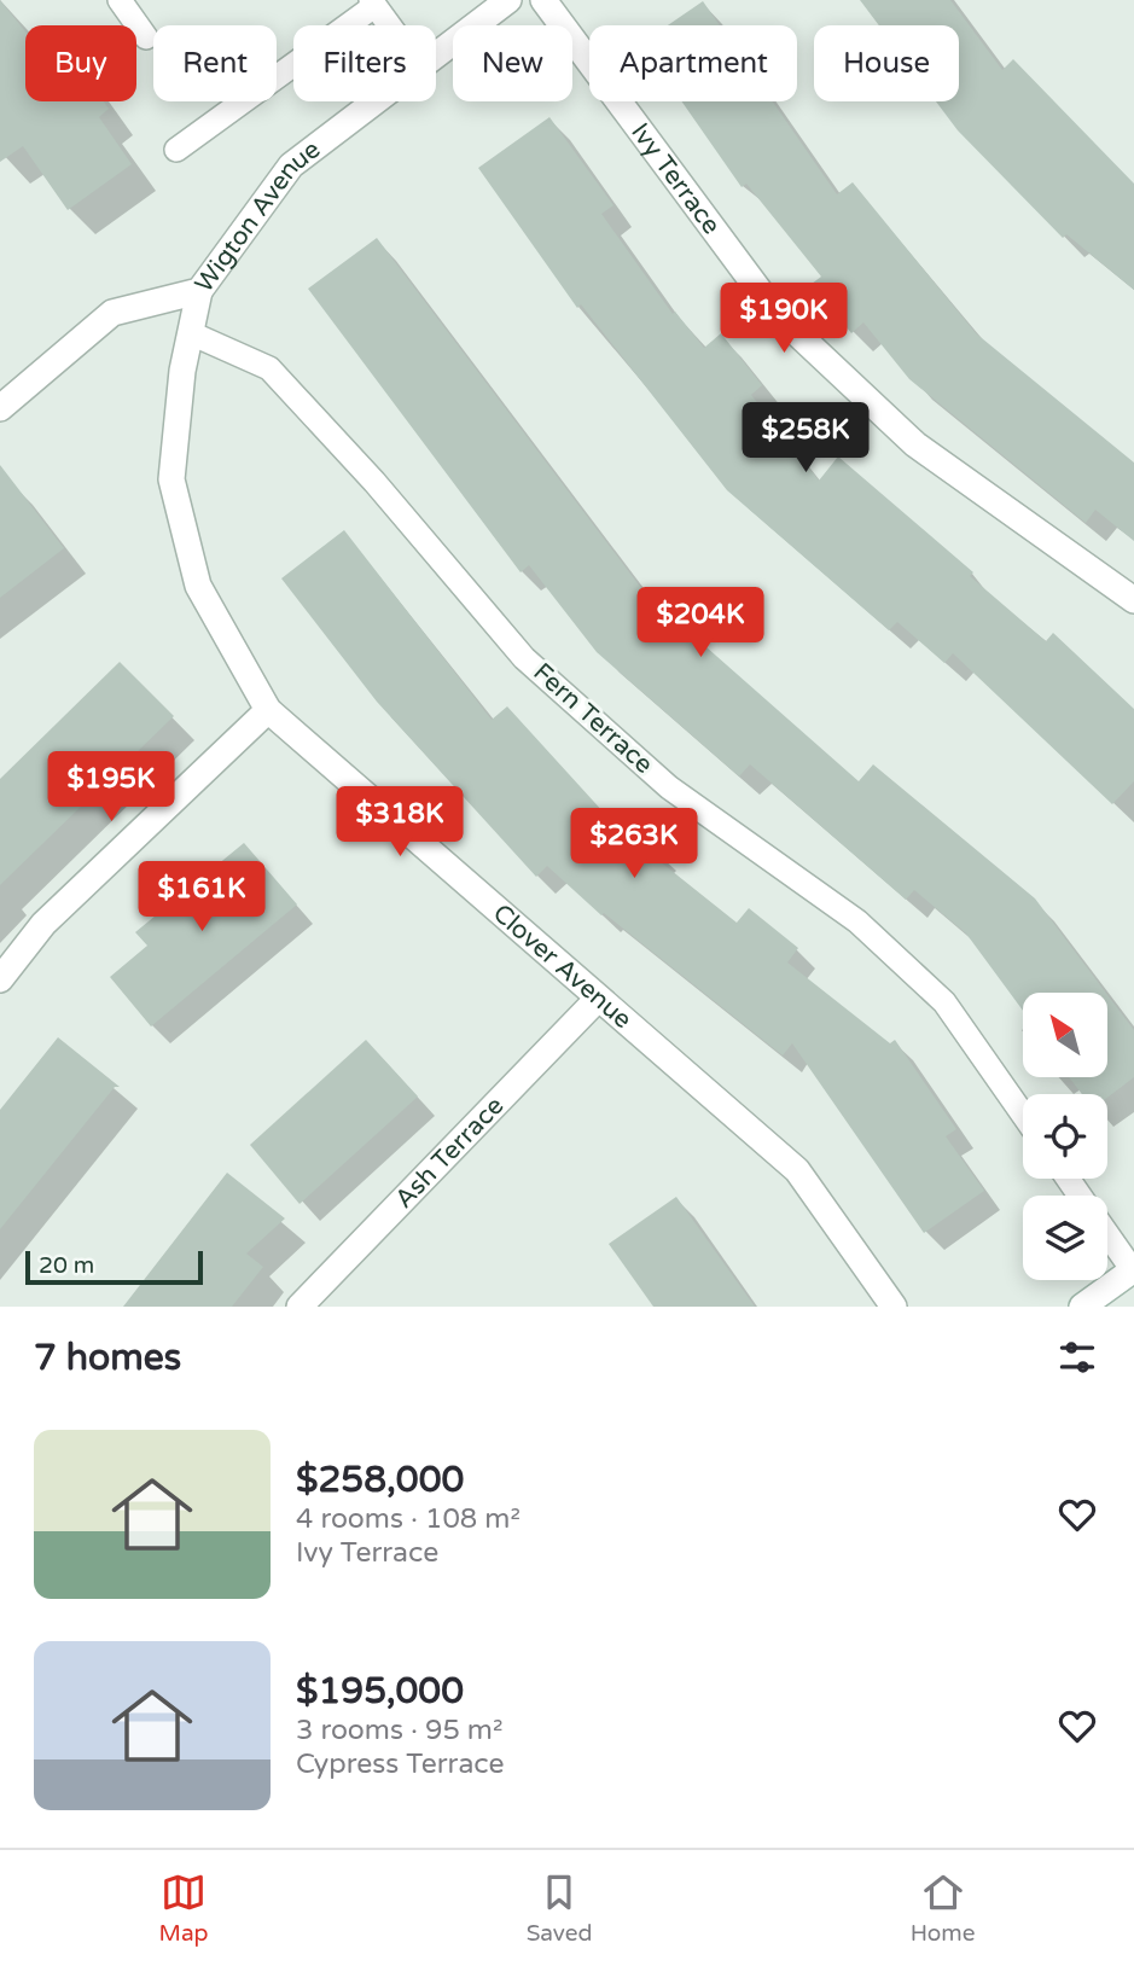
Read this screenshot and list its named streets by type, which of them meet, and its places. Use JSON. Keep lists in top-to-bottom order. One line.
{"streets":{"street":["Ivy Terrace","Wigton Avenue","Clover Avenue","Ash Terrace"],"lane":["Fern Terrace"]},"crossings":[["Wigton Avenue","Clover Avenue"],["Fern Terrace","Clover Avenue"],["Clover Avenue","Ash Terrace"]],"scale_bar":"20 m","north":"top left","page":{"chip":["Buy","Rent","Filters","New","Apartment","House"],"price":["$190K","$258K","$204K","$195K","$318K","$263K","$161K"],"scale":"20 m","heading":"7 homes","list":[{"name":"$258,000","note":"4 rooms · 108 m² · Ivy Terrace"},{"name":"$195,000","note":"3 rooms · 95 m² · Cypress Terrace"}],"tabs":["Map","Saved","Home"]}}
